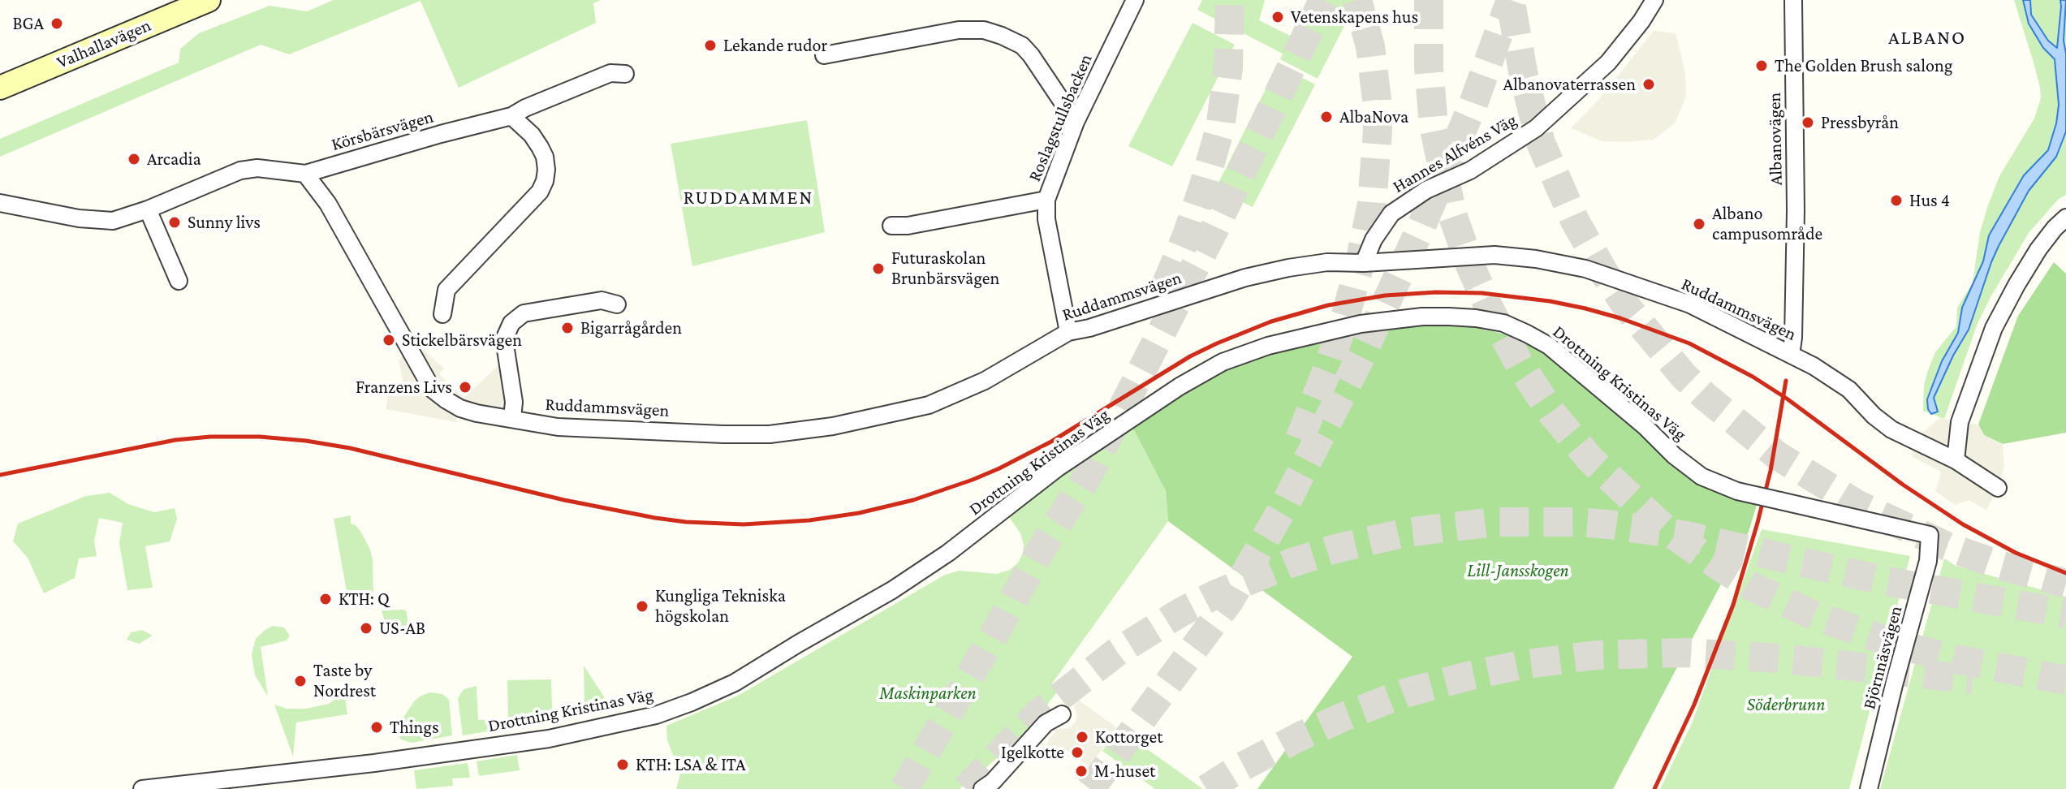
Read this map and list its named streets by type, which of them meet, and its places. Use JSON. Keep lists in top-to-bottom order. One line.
{"streets":{"main road":["Valhallavägen"],"street":["Roslagstullsbacken","Körsbärsvägen","Albanovägen","Hannes Alfvéns Väg","Ruddammsvägen","Drottning Kristinas Väg","Björnnäsvägen"]},"crossings":[["Roslagstullsbacken","Ruddammsvägen"],["Körsbärsvägen","Ruddammsvägen"],["Albanovägen","Ruddammsvägen"],["Hannes Alfvéns Väg","Ruddammsvägen"],["Drottning Kristinas Väg","Björnnäsvägen"]],"districts":["ALBANO","RUDDAMMEN"],"parks":["Lill-Jansskogen","Maskinparken","Söderbrunn"],"places":["Vetenskapens hus","BGA","Lekande rudor","The Golden Brush salong","Albanovaterrassen","AlbaNova","Pressbyrån","Arcadia","Hus 4","Sunny livs","Albano campusområde","Futuraskolan Brunbärsvägen","Bigarrågården","Stickelbärsvägen","Franzens Livs","KTH: Q","Kungliga Tekniska högskolan","US-AB","Taste by Nordrest","Things","Kottorget","Igelkotte","KTH: LSA & ITA","M-huset"]}
